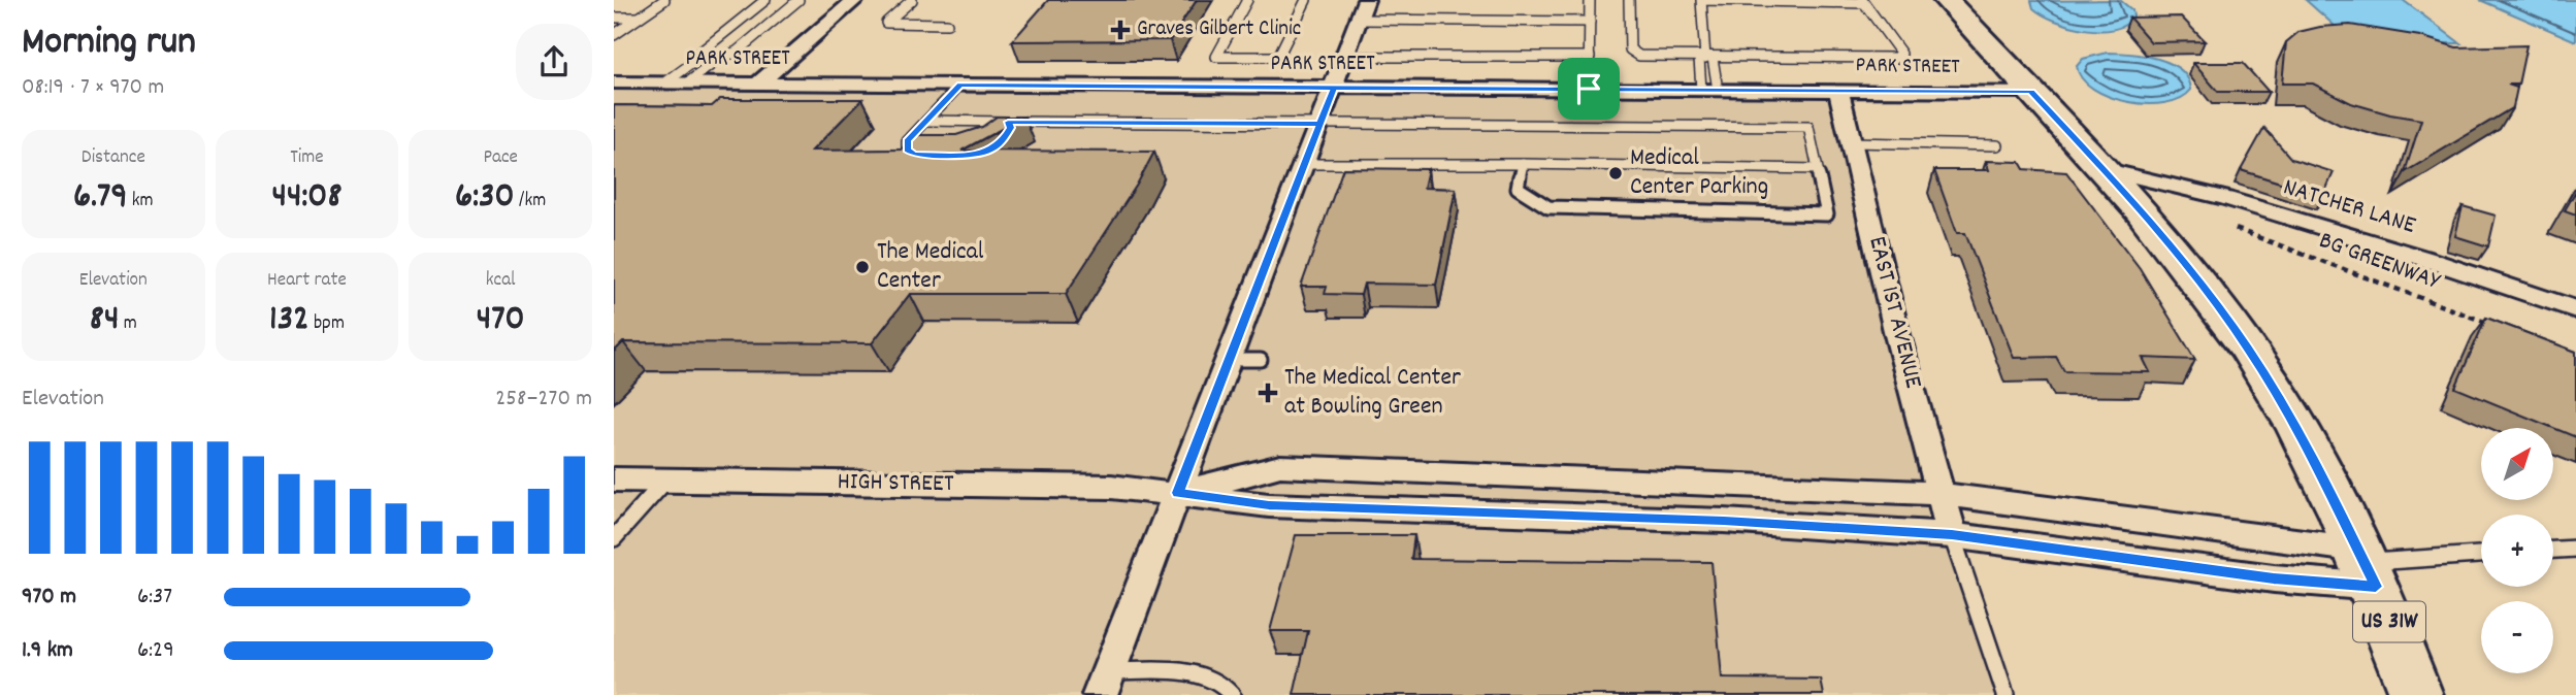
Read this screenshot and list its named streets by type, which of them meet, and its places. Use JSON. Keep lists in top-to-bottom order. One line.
{"streets":{"main road":["US 31W"],"street":["PARK STREET","NATCHER LANE","EAST 1ST AVENUE","HIGH STREET"],"path":["BG GREENWAY"]},"crossings":[["PARK STREET","EAST 1ST AVENUE"],["PARK STREET","US 31W"],["NATCHER LANE","US 31W"],["EAST 1ST AVENUE","HIGH STREET"],["HIGH STREET","US 31W"]],"places":{"health":["Graves Gilbert Clinic","The Medical Center at Bowling Green"],"other":["Medical Center Parking","The Medical Center"]},"north":"top right","page":{"heading":["Morning run","08:19 · 7 × 970 m"],"stats":[["Distance","6.79 km"],["Time","44:08"],["Pace","6:30 /km"],["Elevation","84 m"],["Heart rate","132 bpm"],["kcal","470"]],"chart":["Elevation","258–270 m"],"map_buttons":["+","−"],"list":[{"name":"970 m","note":"6:37"},{"name":"1.9 km","note":"6:29"}]}}
